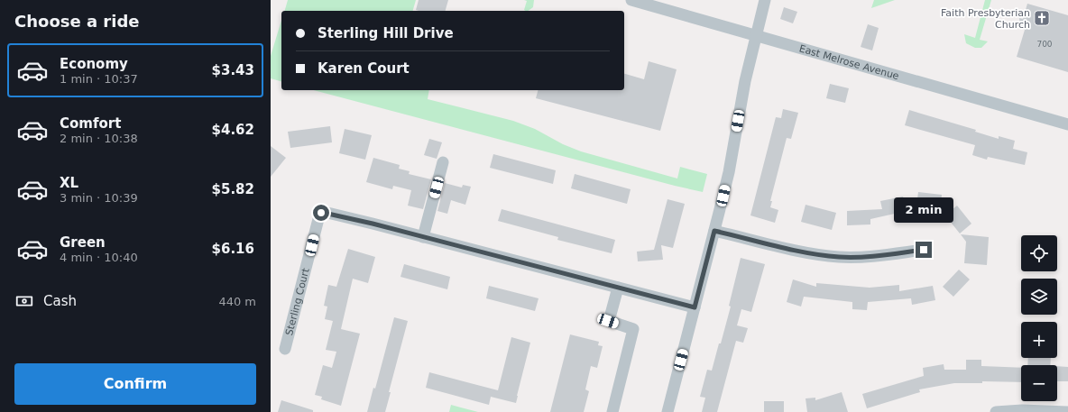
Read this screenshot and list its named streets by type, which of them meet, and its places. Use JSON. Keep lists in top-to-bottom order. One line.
{"streets":{"street":["East Melrose Avenue","Sterling Court"]},"places":{"church":["Faith Presbyterian Church"]},"house_numbers":["700"],"page":{"heading":"Choose a ride","banner":["Sterling Hill Drive","Karen Court"],"list":[{"name":"Economy","note":"1 min · 10:37","value":"$3.43"},{"name":"Comfort","note":"2 min · 10:38","value":"$4.62"},{"name":"XL","note":"3 min · 10:39","value":"$5.82"},{"name":"Green","note":"4 min · 10:40","value":"$6.16"}],"bubble":"2 min","map_buttons":["+","−"],"pay":["Cash","440 m"],"buttons":"Confirm"}}
